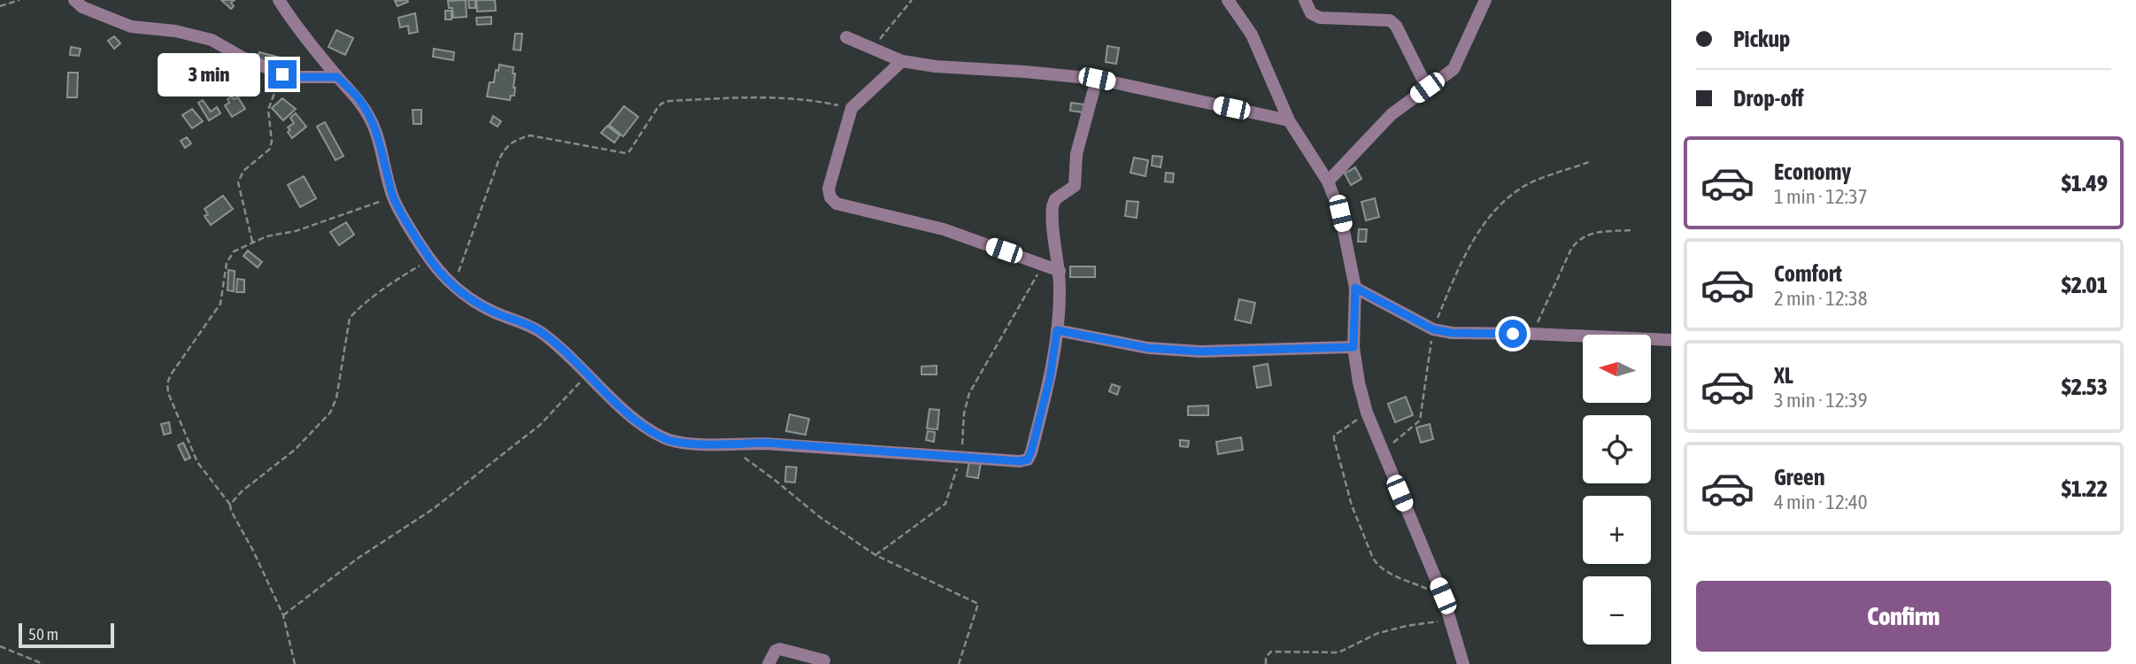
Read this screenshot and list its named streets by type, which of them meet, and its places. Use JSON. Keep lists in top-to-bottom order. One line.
{"scale_bar":"50 m","north":"left","page":{"banner":["Pickup","Drop-off"],"bubble":"3 min","list":[{"name":"Economy","note":"1 min · 12:37","value":"$1.49"},{"name":"Comfort","note":"2 min · 12:38","value":"$2.01"},{"name":"XL","note":"3 min · 12:39","value":"$2.53"},{"name":"Green","note":"4 min · 12:40","value":"$1.22"}],"map_buttons":["+","−"],"buttons":"Confirm","scale":"50 m"}}
